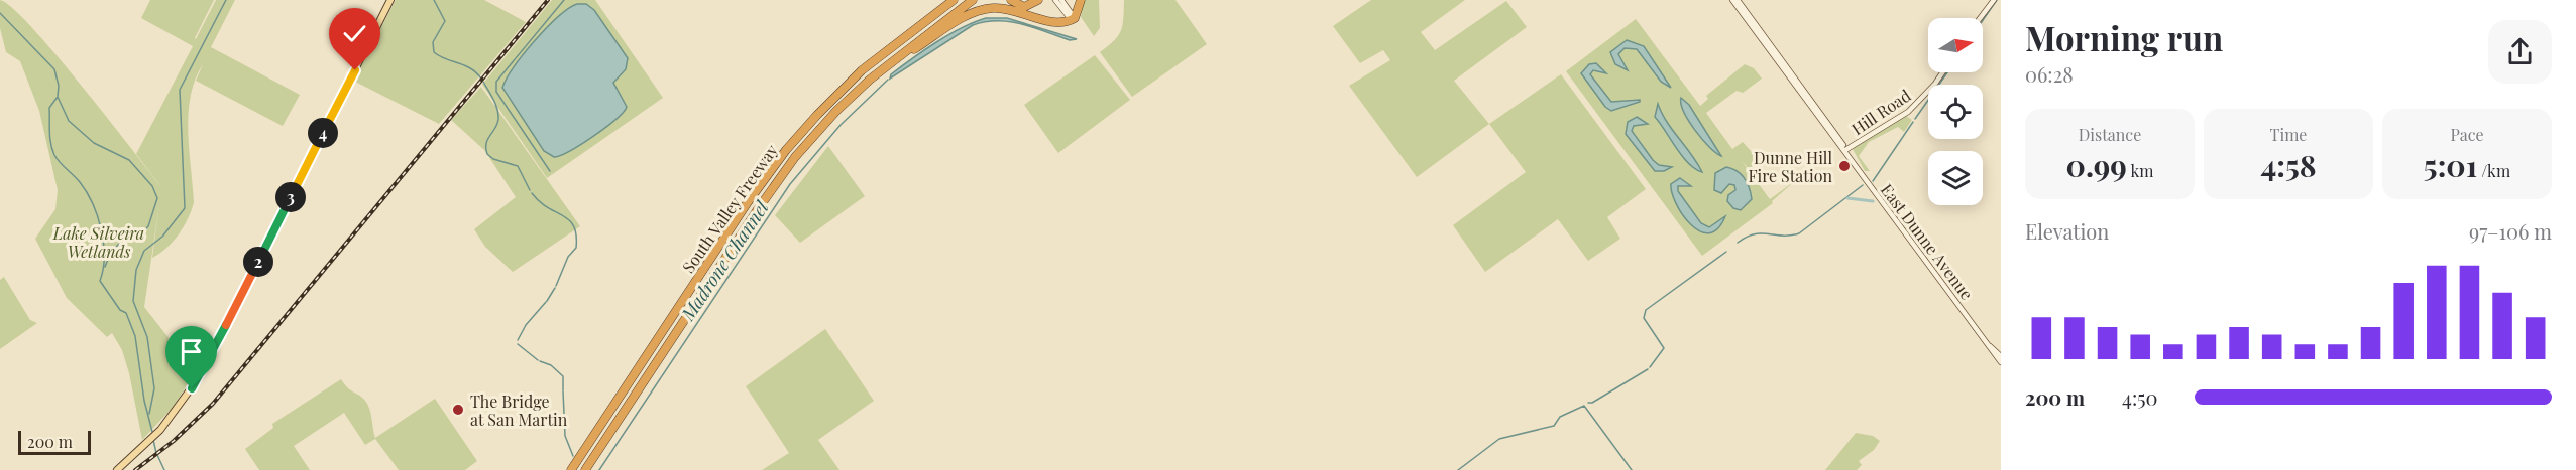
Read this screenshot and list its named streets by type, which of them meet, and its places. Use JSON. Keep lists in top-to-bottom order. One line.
{"streets":{"highway":["South Valley Freeway"],"main road":["Hill Road","East Dunne Avenue"]},"crossings":[["Hill Road","East Dunne Avenue"]],"water":["Madrone Channel"],"parks":["Lake Silveira Wetlands"],"places":["Dunne Hill Fire Station","The Bridge at San Martin"],"scale_bar":"200 m","north":"right","page":{"heading":["Morning run","06:28"],"stats":[["Distance","0.99 km"],["Time","4:58"],["Pace","5:01 /km"]],"pins":["4","3","2"],"chart":["Elevation","97–106 m"],"list":[{"name":"200 m","note":"4:50"}],"scale":"200 m"}}
